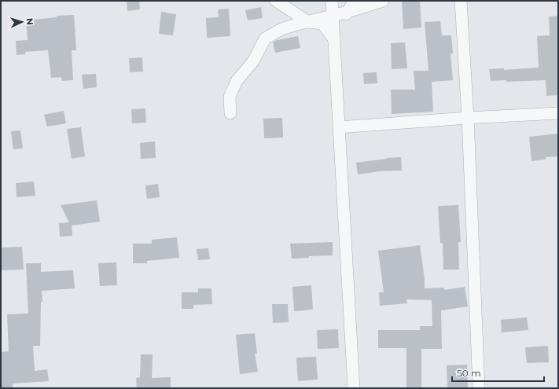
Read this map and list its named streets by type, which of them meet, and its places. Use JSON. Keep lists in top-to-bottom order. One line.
{"scale_bar":"50 m","north":"right"}
